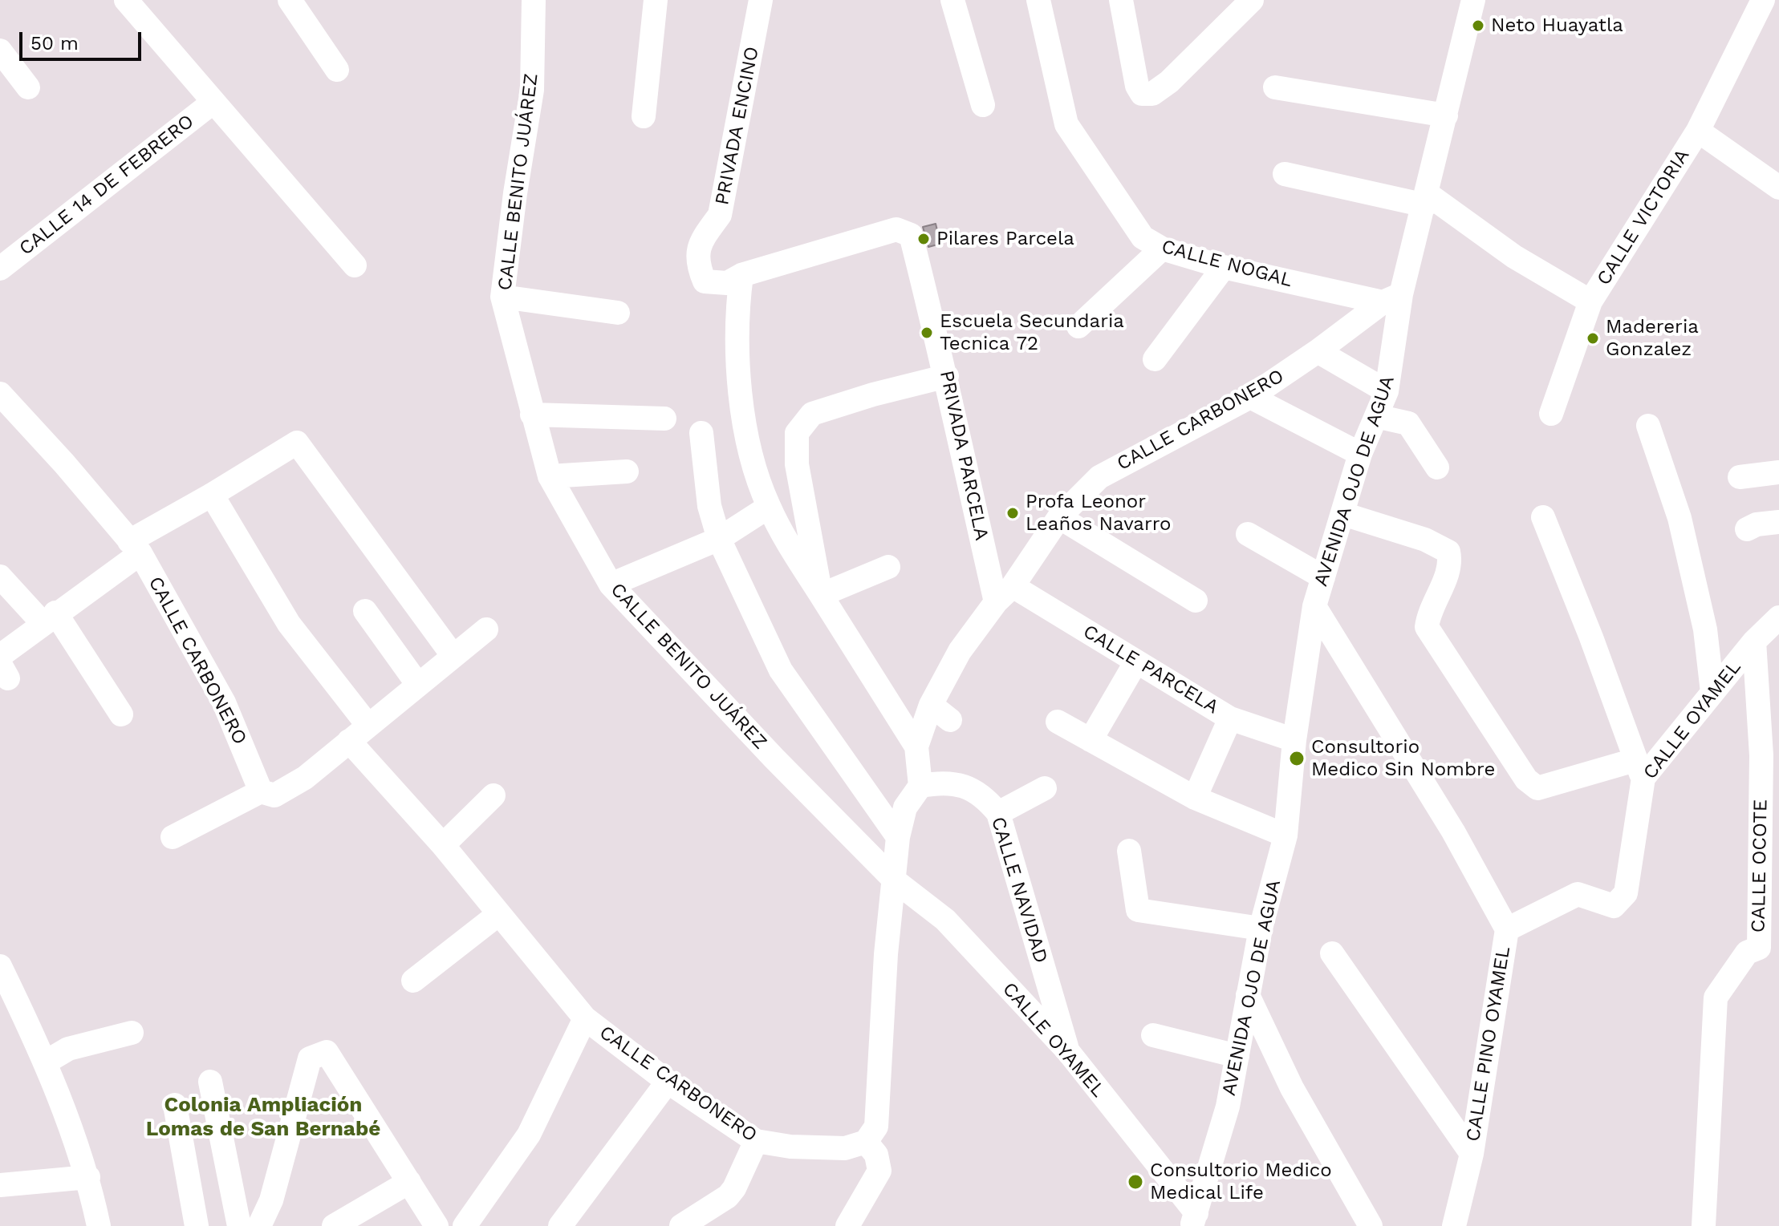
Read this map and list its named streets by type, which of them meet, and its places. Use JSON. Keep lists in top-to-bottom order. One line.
{"streets":{"street":["PRIVADA ENCINO","CALLE BENITO JUÁREZ","CALLE 14 DE FEBRERO","CALLE VICTORIA","CALLE NOGAL","CALLE CARBONERO","PRIVADA PARCELA","AVENIDA OJO DE AGUA","CALLE PARCELA","CALLE OYAMEL","CALLE OCOTE","CALLE NAVIDAD","CALLE PINO OYAMEL"]},"crossings":[["PRIVADA ENCINO","PRIVADA PARCELA"],["CALLE BENITO JUÁREZ","CALLE OYAMEL"],["CALLE VICTORIA","AVENIDA OJO DE AGUA"],["CALLE NOGAL","CALLE CARBONERO"],["CALLE NOGAL","AVENIDA OJO DE AGUA"],["CALLE CARBONERO","PRIVADA PARCELA"],["CALLE CARBONERO","AVENIDA OJO DE AGUA"],["CALLE CARBONERO","CALLE PARCELA"],["CALLE CARBONERO","CALLE NAVIDAD"],["PRIVADA PARCELA","CALLE PARCELA"],["AVENIDA OJO DE AGUA","CALLE PARCELA"],["AVENIDA OJO DE AGUA","CALLE OYAMEL"],["AVENIDA OJO DE AGUA","CALLE PINO OYAMEL"],["CALLE OYAMEL","CALLE OCOTE"],["CALLE OYAMEL","CALLE NAVIDAD"],["CALLE OYAMEL","CALLE PINO OYAMEL"]],"districts":["Colonia Ampliación Lomas de San Bernabé"],"places":["Neto Huayatla","Pilares Parcela","Escuela Secundaria Tecnica 72","Madereria Gonzalez","Profa Leonor Leaños Navarro","Consultorio Medico Sin Nombre","Consultorio Medico Medical Life"],"scale_bar":"50 m"}
